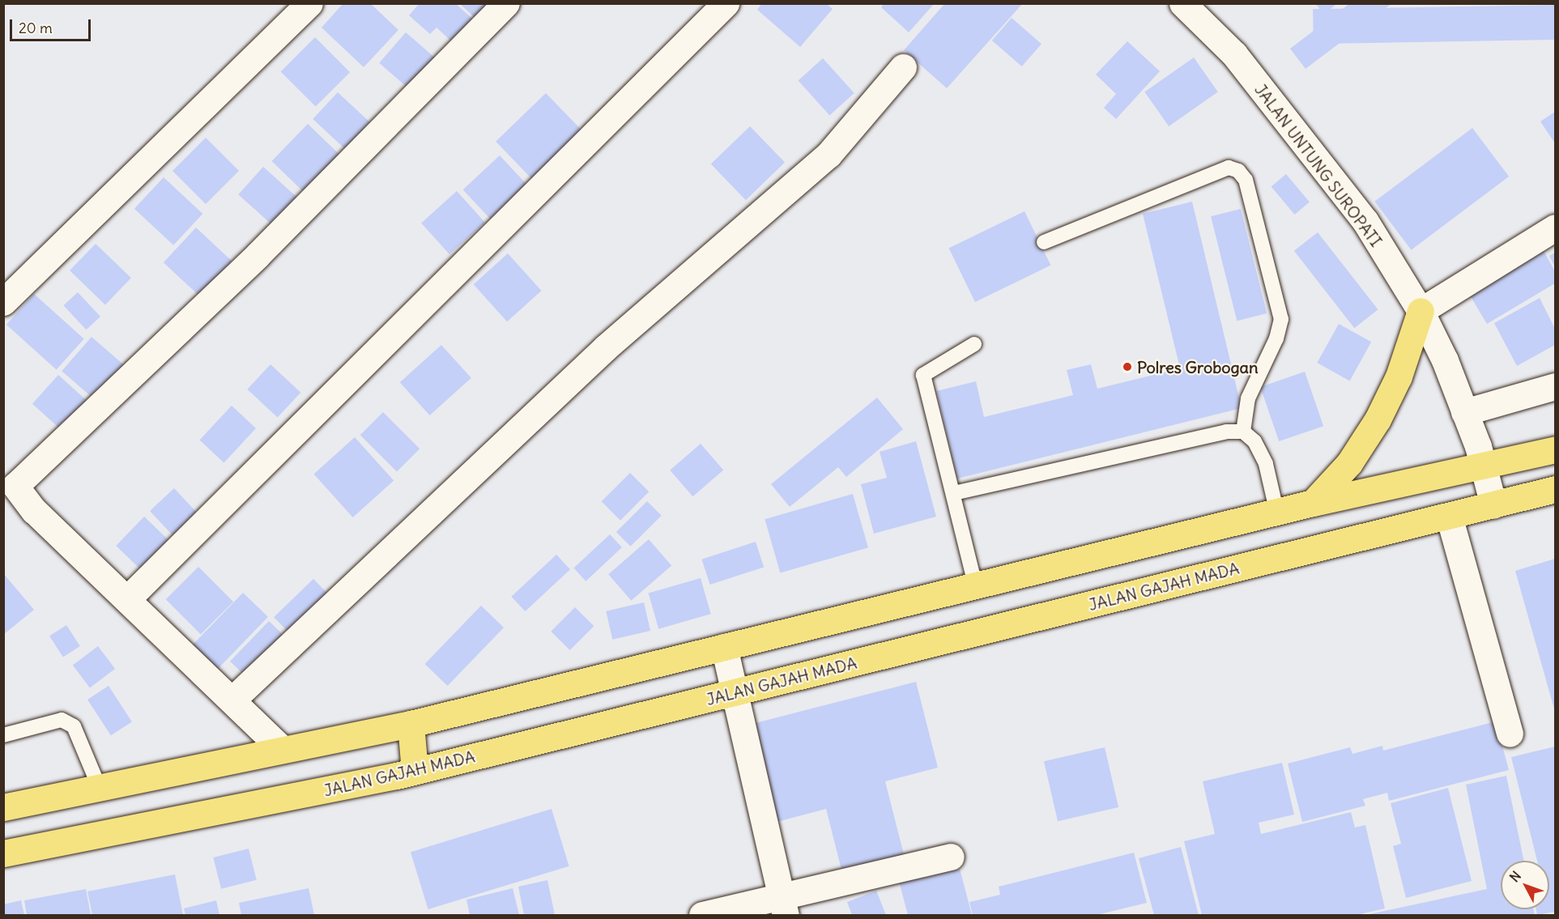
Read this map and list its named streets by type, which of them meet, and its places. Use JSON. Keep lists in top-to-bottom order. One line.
{"streets":{"main road":["JALAN GAJAH MADA"],"street":["JALAN UNTUNG SUROPATI"]},"crossings":[["JALAN UNTUNG SUROPATI","JALAN GAJAH MADA"]],"places":["Polres Grobogan"],"scale_bar":"20 m","north":"top left"}
